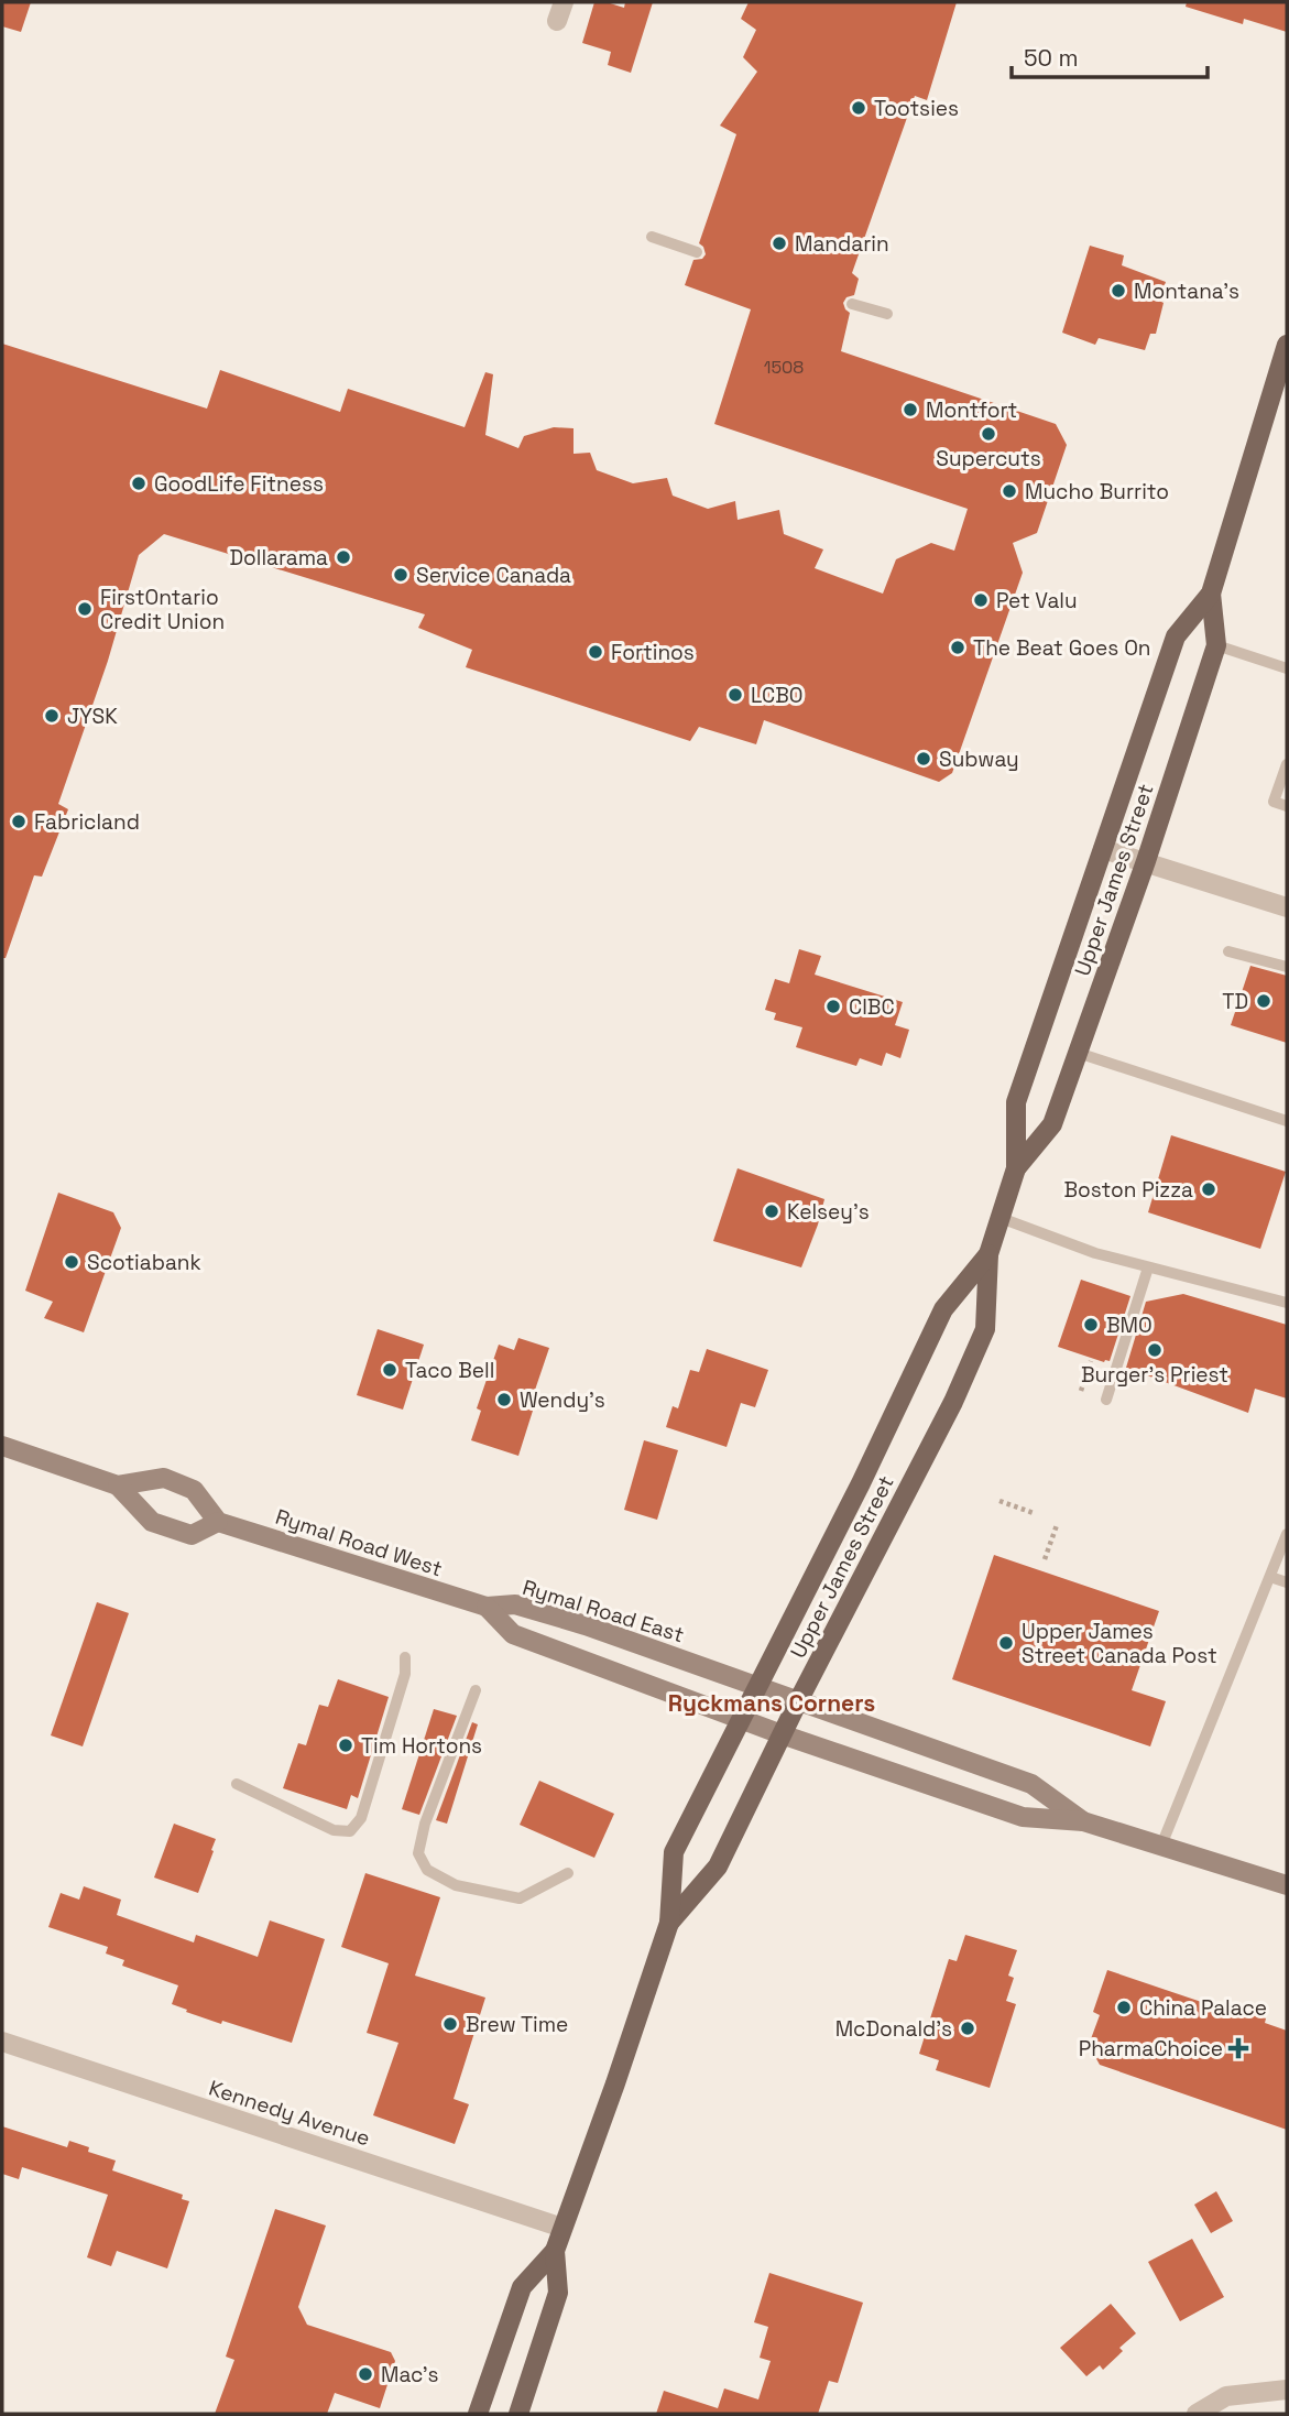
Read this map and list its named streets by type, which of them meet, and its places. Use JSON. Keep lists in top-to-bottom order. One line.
{"streets":{"main road":["Upper James Street","Rymal Road West","Rymal Road East"],"street":["Kennedy Avenue"]},"crossings":[["Upper James Street","Rymal Road East"],["Upper James Street","Kennedy Avenue"],["Rymal Road West","Rymal Road East"]],"districts":["Ryckmans Corners"],"places":{"other":["Tootsies","Mandarin","Montana's","Montfort","Supercuts","GoodLife Fitness","Mucho Burrito","Dollarama","Service Canada","Pet Valu","FirstOntario Credit Union","The Beat Goes On","Fortinos","LCBO","JYSK","Subway","Fabricland","TD","CIBC","Boston Pizza","Kelsey's","Scotiabank","BMO","Burger's Priest","Taco Bell","Wendy's","Upper James Street Canada Post","Tim Hortons","China Palace","Brew Time","McDonald's","Mac's"],"health":["PharmaChoice"]},"house_numbers":["1508"],"scale_bar":"50 m"}
